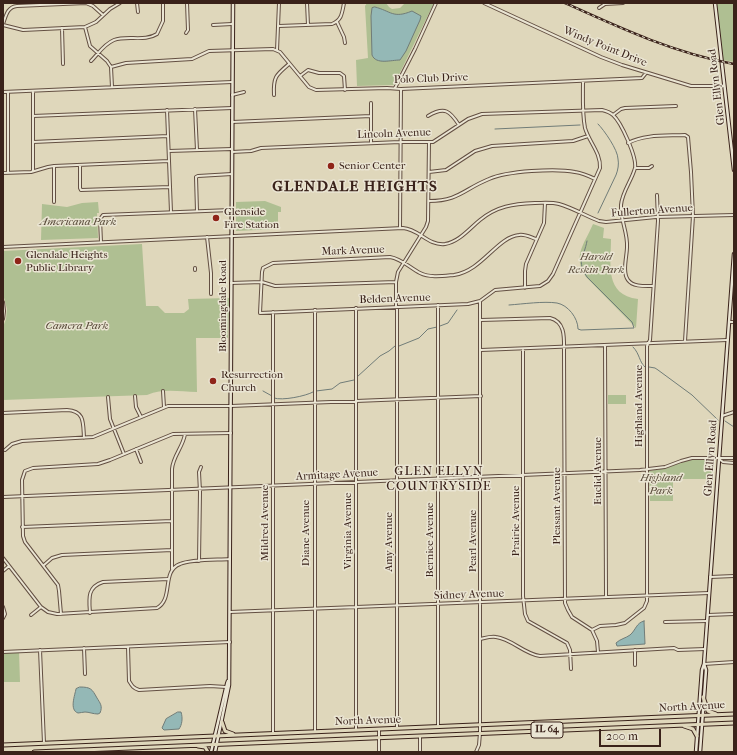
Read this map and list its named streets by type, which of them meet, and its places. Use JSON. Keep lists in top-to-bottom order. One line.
{"streets":{"main road":["Glen Ellyn Road","Bloomingdale Road","North Avenue","IL 64"],"street":["Windy Point Drive","Polo Club Drive","Lincoln Avenue","Fullerton Avenue","Mark Avenue","Belden Avenue","Highland Avenue","Euclid Avenue","Armitage Avenue","Pleasant Avenue","Prairie Avenue","Mildred Avenue","Virginia Avenue","Diane Avenue","Bernice Avenue","Pearl Avenue","Amy Avenue","Sidney Avenue"]},"crossings":[["Windy Point Drive","Polo Club Drive"],["Windy Point Drive","Glen Ellyn Road"],["Glen Ellyn Road","Armitage Avenue"],["Glen Ellyn Road","Sidney Avenue"],["Glen Ellyn Road","North Avenue"],["Lincoln Avenue","Bloomingdale Road"],["Lincoln Avenue","Amy Avenue"],["Fullerton Avenue","Belden Avenue"],["Fullerton Avenue","Highland Avenue"],["Fullerton Avenue","Amy Avenue"],["Mark Avenue","Belden Avenue"],["Mark Avenue","Amy Avenue"],["Belden Avenue","Mildred Avenue"],["Belden Avenue","Virginia Avenue"],["Belden Avenue","Diane Avenue"],["Belden Avenue","Bernice Avenue"],["Belden Avenue","Pearl Avenue"],["Belden Avenue","Amy Avenue"],["Bloomingdale Road","Armitage Avenue"],["Bloomingdale Road","Sidney Avenue"],["Bloomingdale Road","North Avenue"],["Highland Avenue","Armitage Avenue"],["Highland Avenue","Sidney Avenue"],["Euclid Avenue","Armitage Avenue"],["Euclid Avenue","Sidney Avenue"],["Armitage Avenue","Pleasant Avenue"],["Armitage Avenue","Prairie Avenue"],["Armitage Avenue","Mildred Avenue"],["Armitage Avenue","Virginia Avenue"],["Armitage Avenue","Diane Avenue"],["Armitage Avenue","Bernice Avenue"],["Armitage Avenue","Pearl Avenue"],["Armitage Avenue","Amy Avenue"],["Pleasant Avenue","Pearl Avenue"],["Pleasant Avenue","Sidney Avenue"],["Prairie Avenue","Sidney Avenue"],["Mildred Avenue","Sidney Avenue"],["Mildred Avenue","North Avenue"],["Virginia Avenue","Sidney Avenue"],["Virginia Avenue","North Avenue"],["Diane Avenue","Sidney Avenue"],["Diane Avenue","North Avenue"],["Bernice Avenue","Sidney Avenue"],["Bernice Avenue","North Avenue"],["Pearl Avenue","Sidney Avenue"],["Pearl Avenue","North Avenue"],["Amy Avenue","Sidney Avenue"],["Amy Avenue","North Avenue"]],"districts":["GLENDALE HEIGHTS","GLEN ELLYN COUNTRYSIDE"],"parks":["Americana Park","Harold Reskin Park","Camera Park","Highland Park"],"places":["Senior Center","Glenside Fire Station","Glendale Heights Public Library","Resurrection Church"],"scale_bar":"200 m"}
